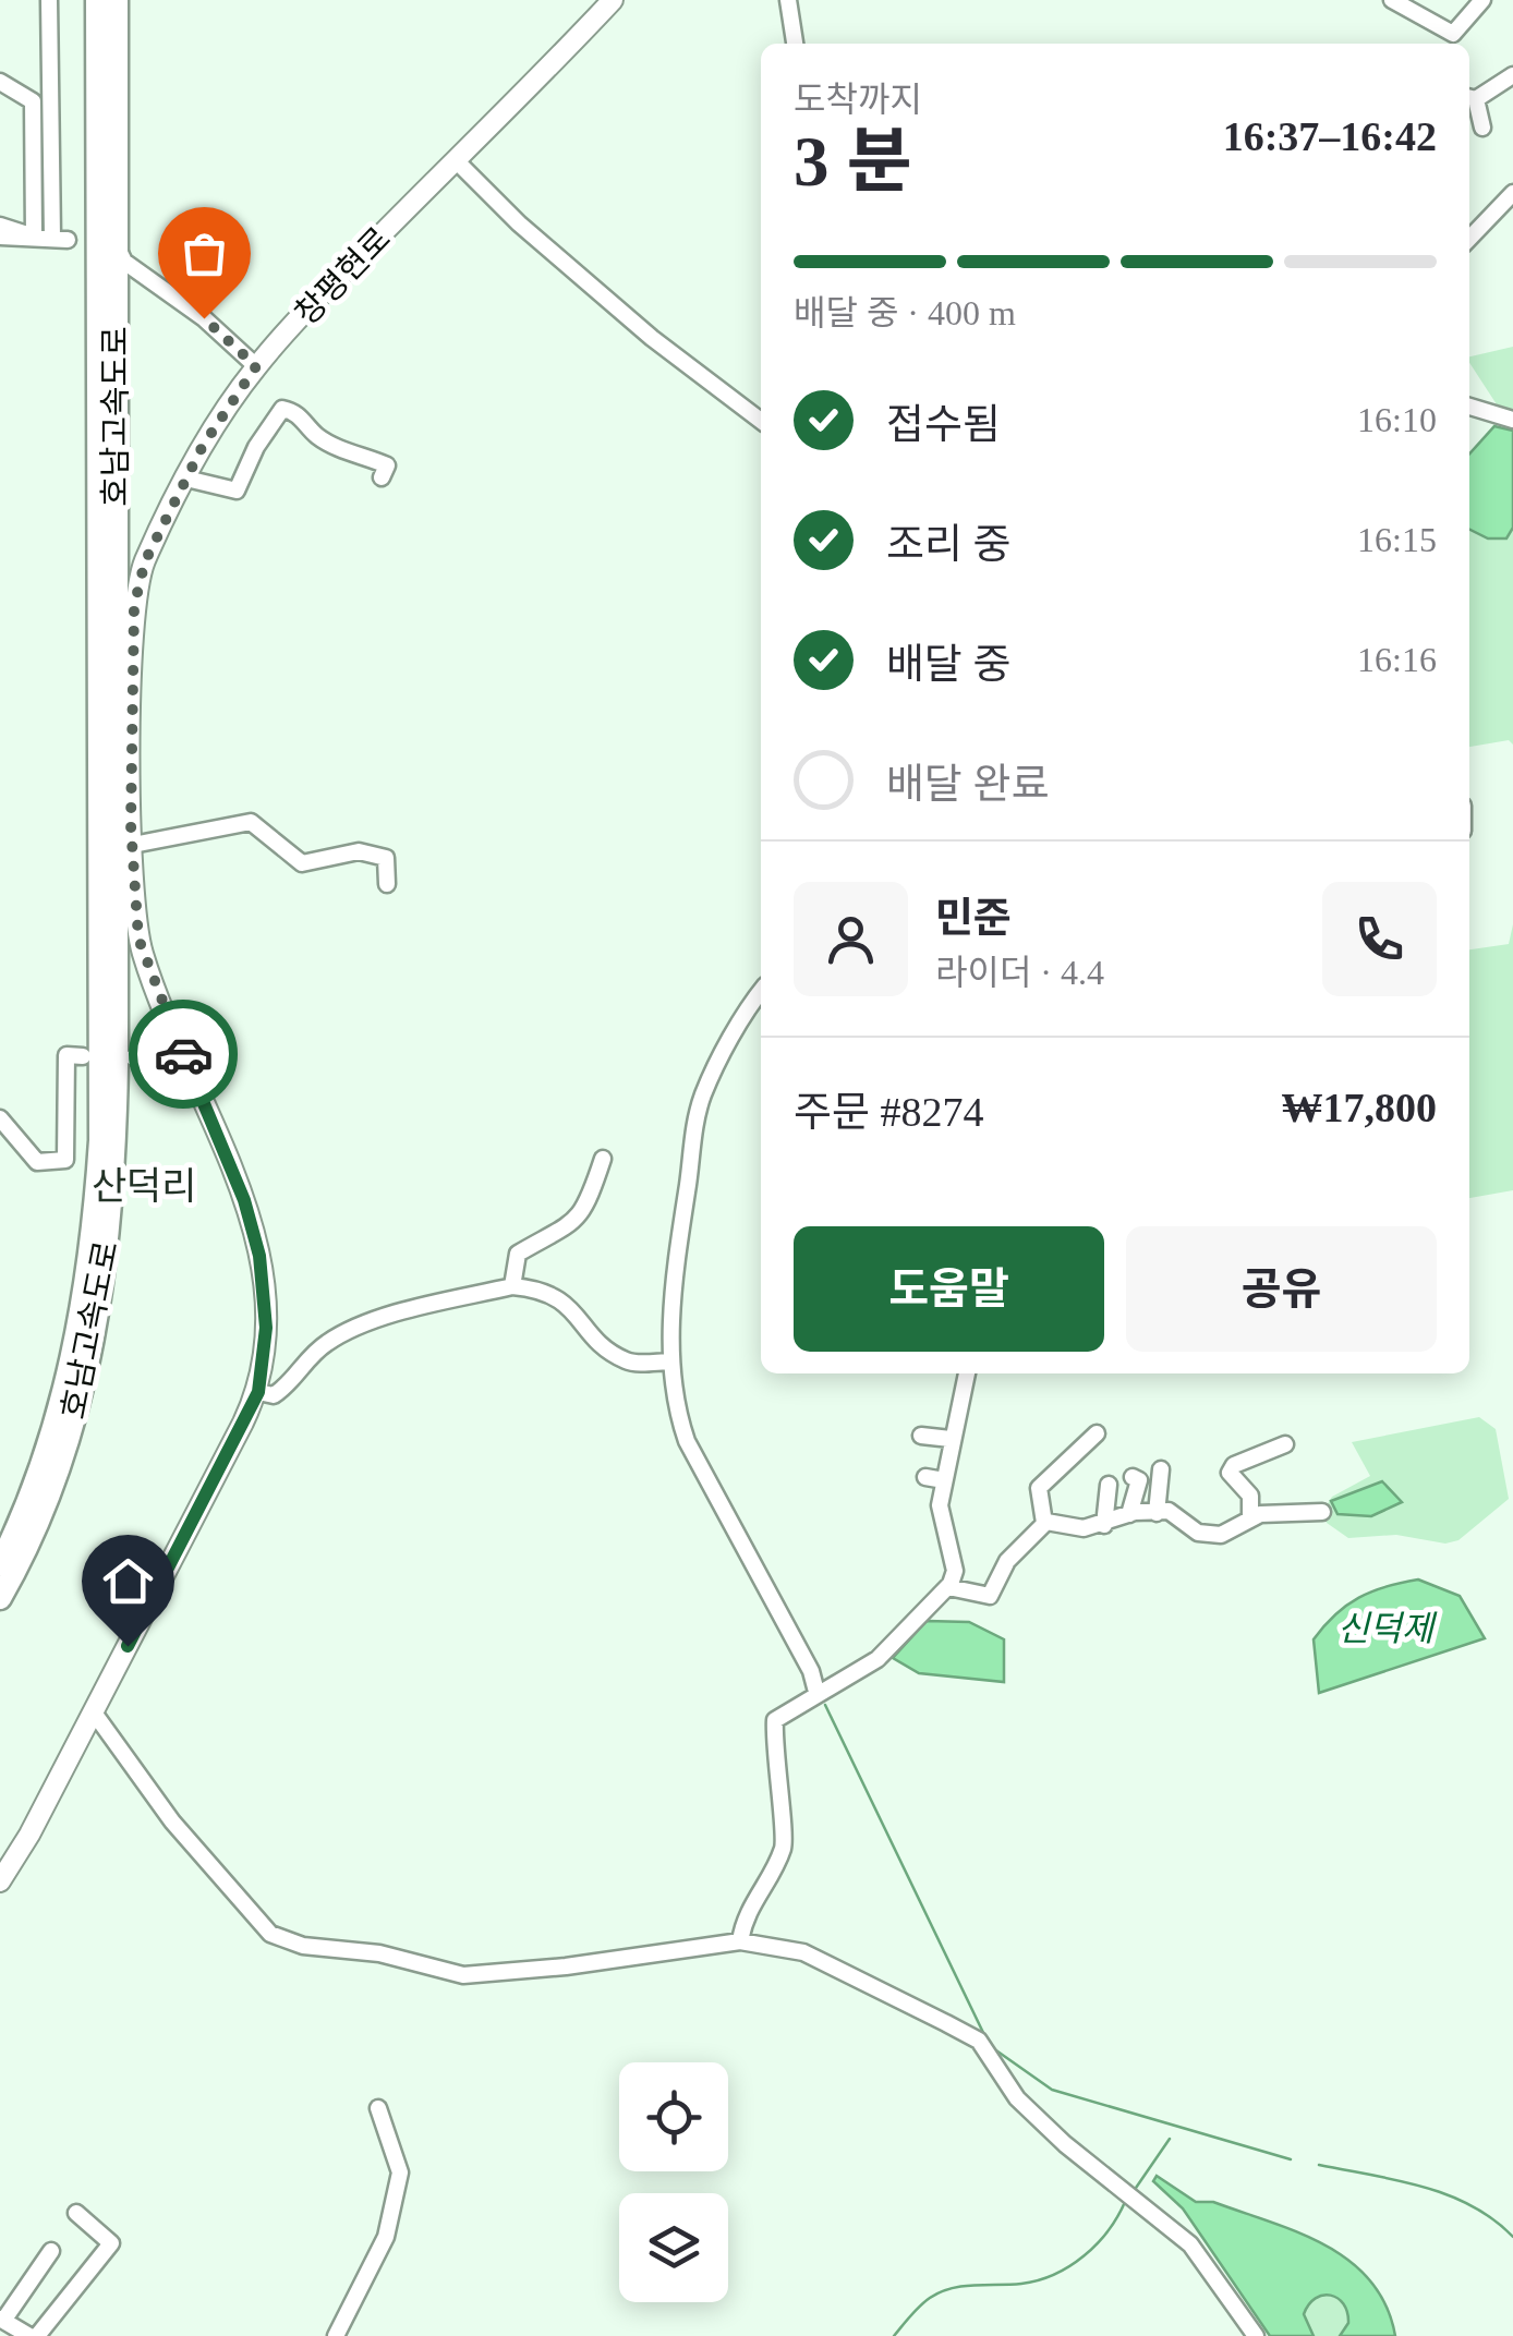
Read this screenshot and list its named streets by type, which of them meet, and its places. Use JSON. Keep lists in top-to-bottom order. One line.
{"streets":{"highway":["호남고속도로"],"main road":["창평현로"]},"districts":["산덕리"],"water":["신덕제"],"page":{"heading":["3 분","도착까지","16:37–16:42"],"panel":["민준","라이더 · 4.4","주문 #8274","₩17,800"],"bar":"배달 중 · 400 m","list":[["접수됨","16:10"],["조리 중","16:15"],["배달 중","16:16"],"배달 완료"],"buttons":["도움말","공유"]}}
